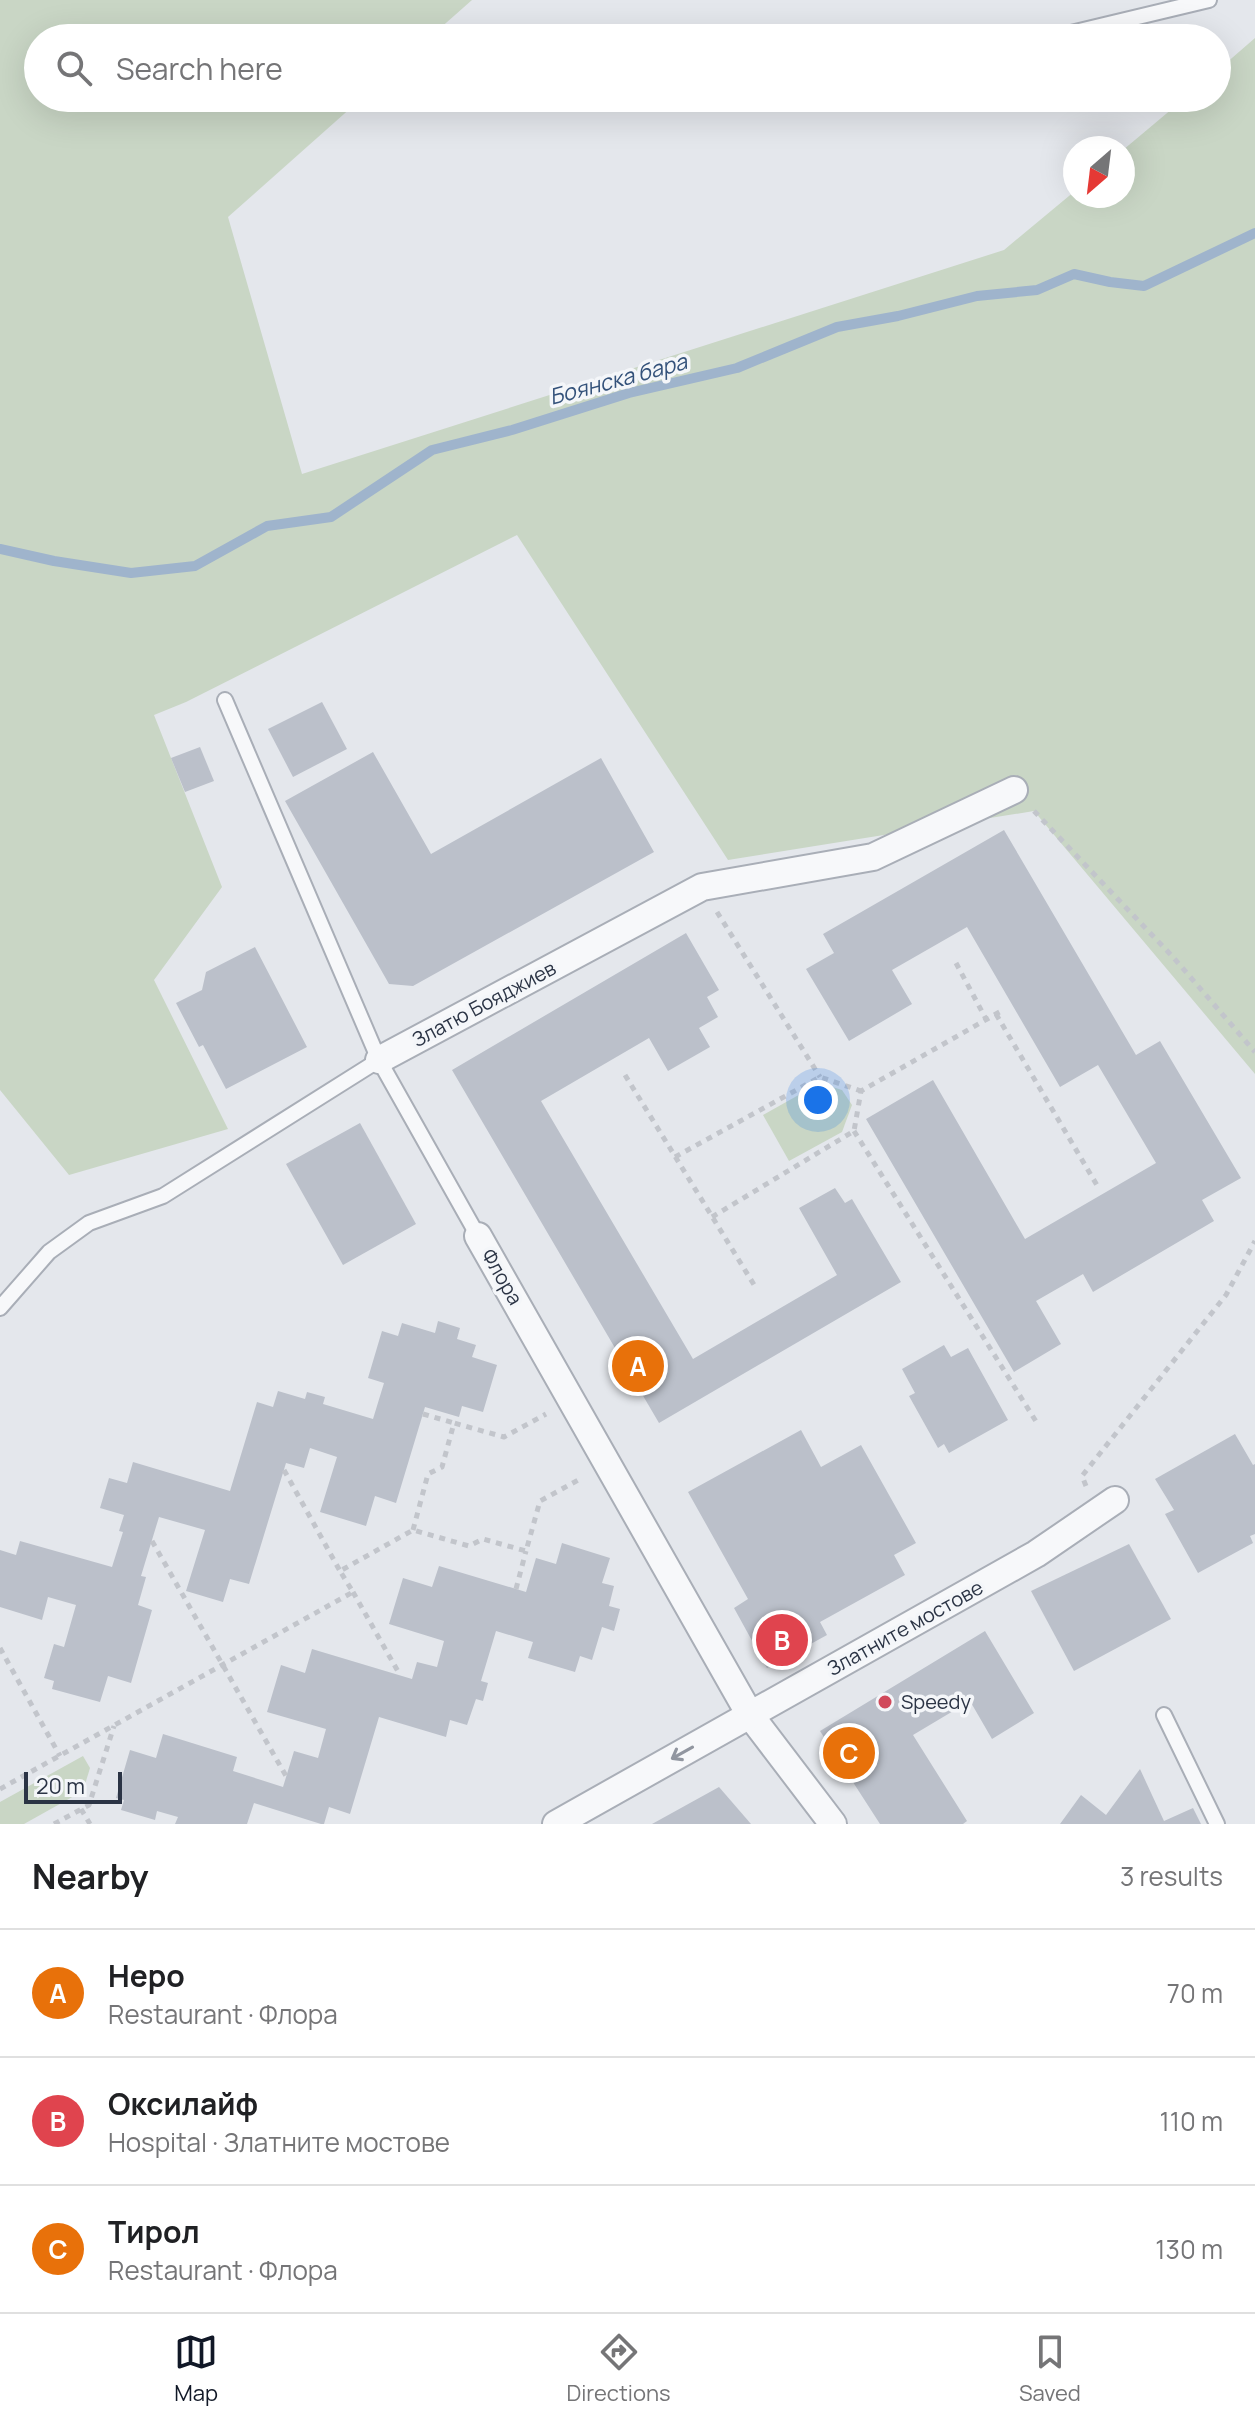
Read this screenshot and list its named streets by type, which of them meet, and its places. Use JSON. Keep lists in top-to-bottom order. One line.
{"streets":{"street":["Златю Бояджиев","Флора","Златните мостове"]},"crossings":[["Златю Бояджиев","Флора"],["Флора","Златните мостове"]],"one_way":["Златните мостове"],"water":["Боянска бара"],"places":["Speedy"],"scale_bar":"20 m","north":"bottom left","page":{"search":"Search here","pins":["A","B","C"],"scale":"20 m","heading":["Nearby","3 results"],"list":[{"mark":"A","name":"Неро","note":"Restaurant · Флора","value":"70 m"},{"mark":"B","name":"Оксилайф","note":"Hospital · Златните мостове","value":"110 m"},{"mark":"C","name":"Тирол","note":"Restaurant · Флора","value":"130 m"}],"nav":["Map","Directions","Saved"]}}
